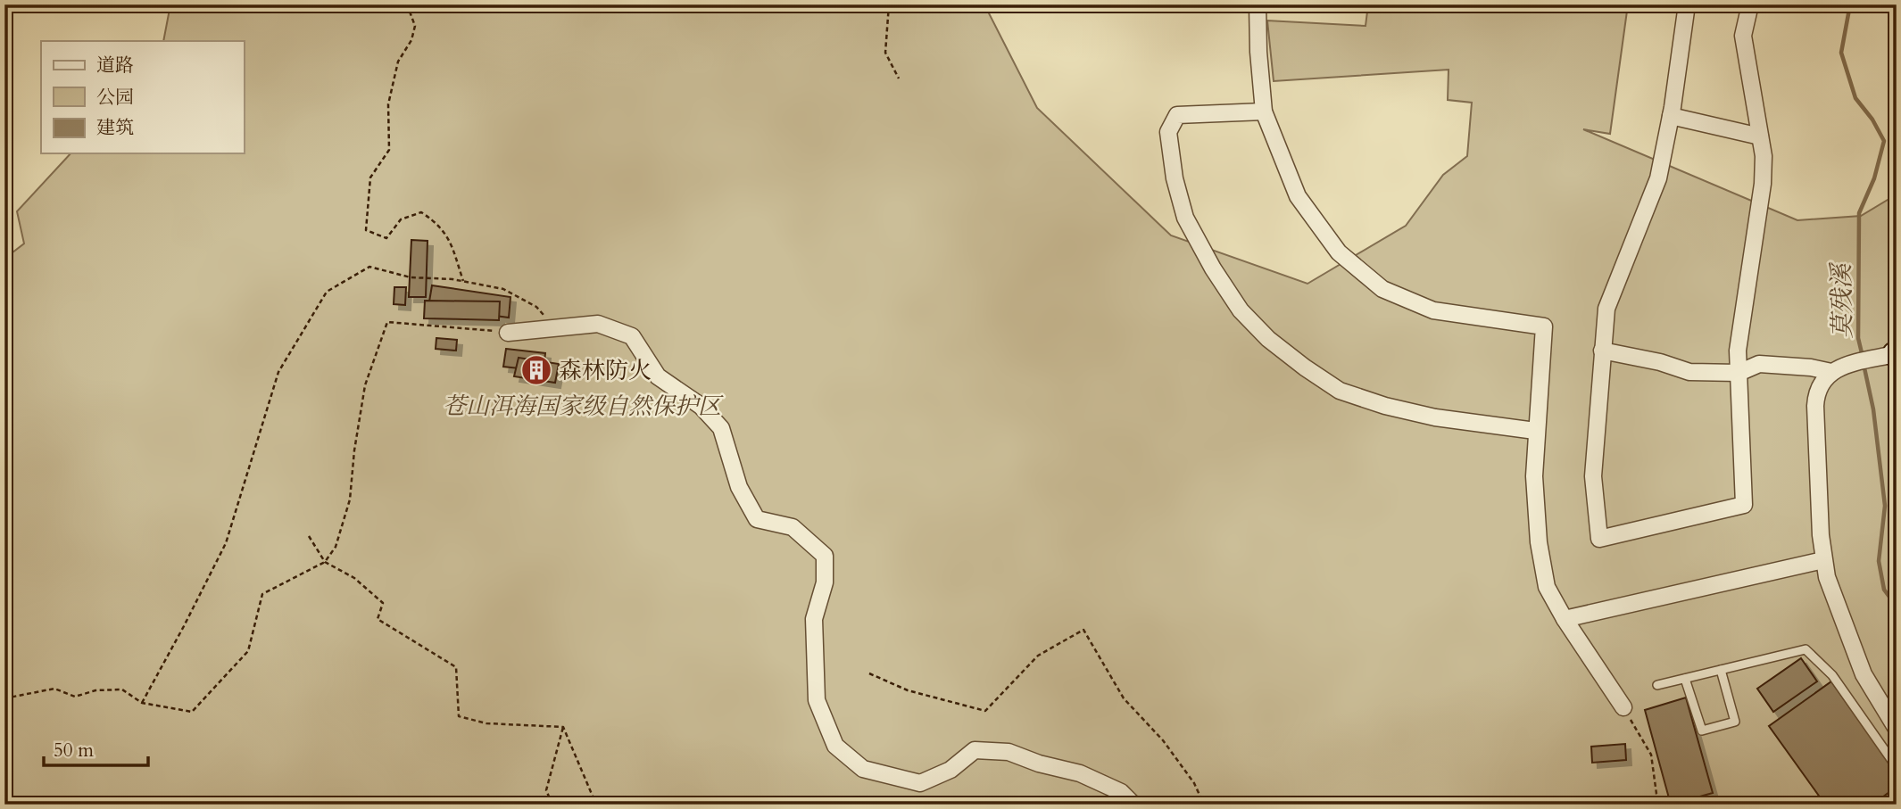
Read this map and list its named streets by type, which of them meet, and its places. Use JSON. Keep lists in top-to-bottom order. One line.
{"water":["莫残溪"],"parks":["苍山洱海国家级自然保护区"],"places":{"building":["森林防火"]},"legend":["道路","公园","建筑"],"scale_bar":"50 m"}
